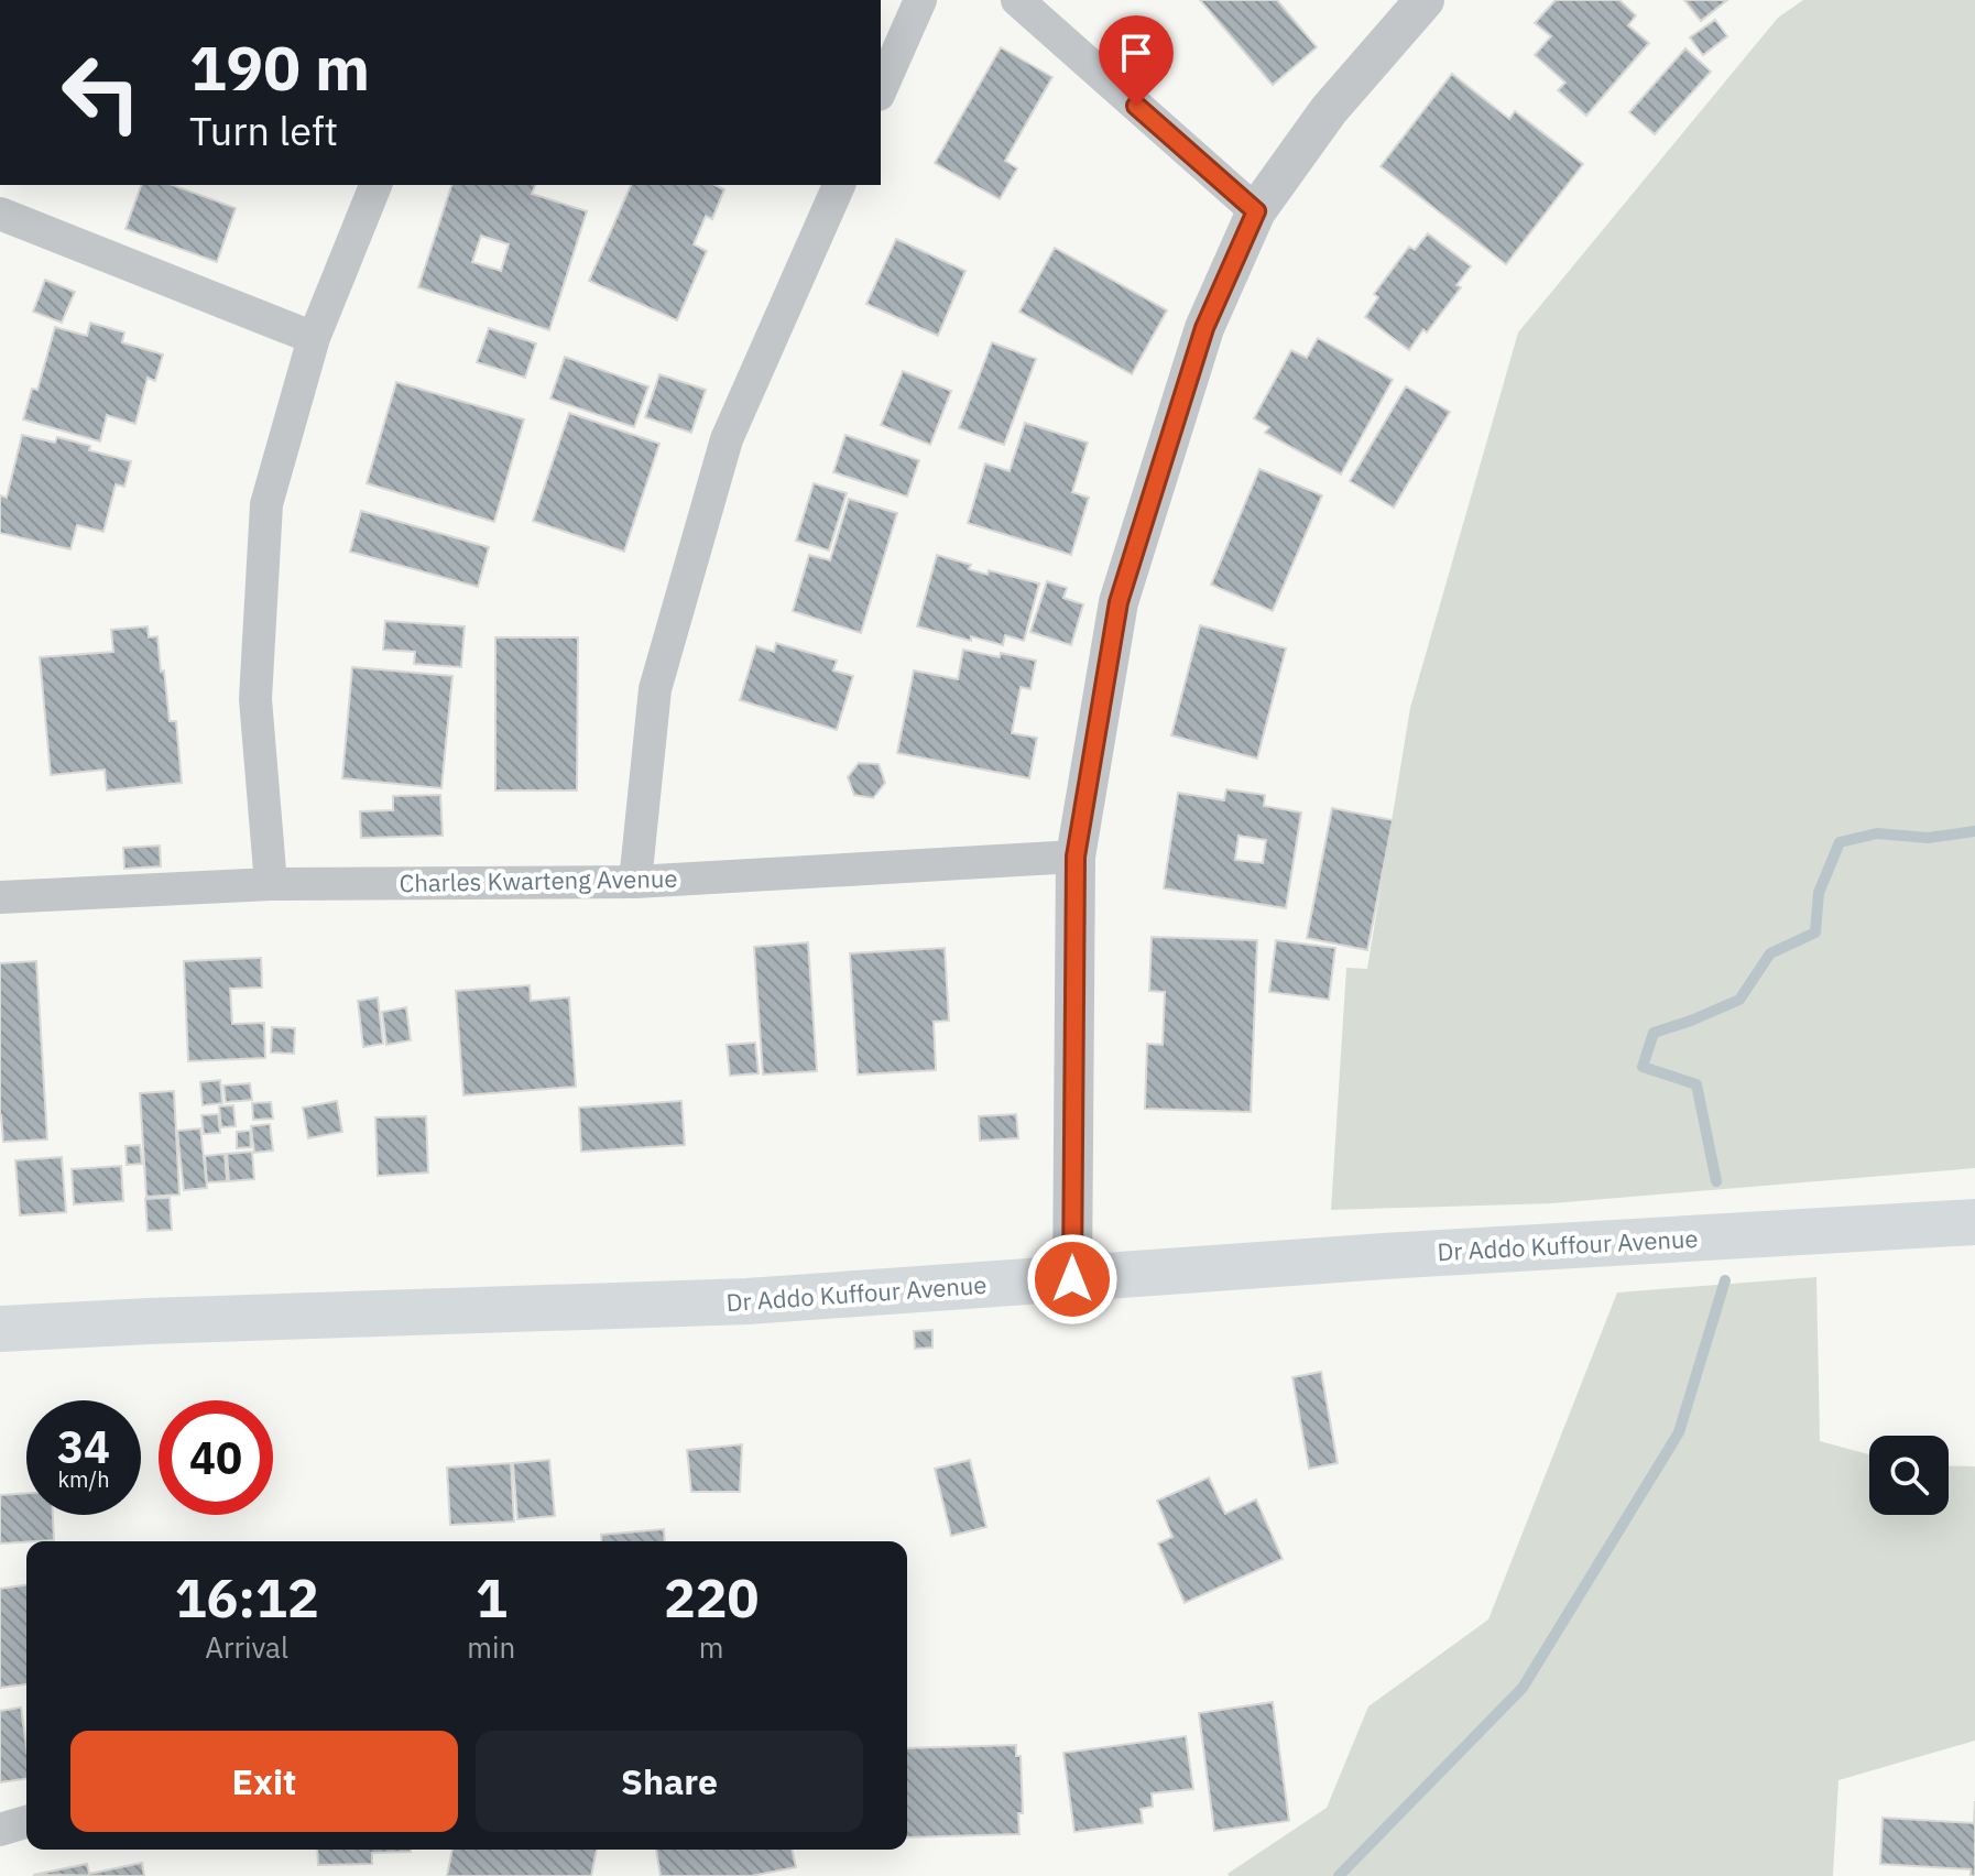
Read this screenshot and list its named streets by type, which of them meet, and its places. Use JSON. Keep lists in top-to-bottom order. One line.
{"streets":{"main road":["Dr Addo Kuffour Avenue"],"street":["Charles Kwarteng Avenue"]},"page":{"turn":["190 m","Turn left"],"speed":"34 km/h","limit":"40","eta":["16:12","Arrival","1","min","220","m"],"buttons":["Exit","Share"]}}
